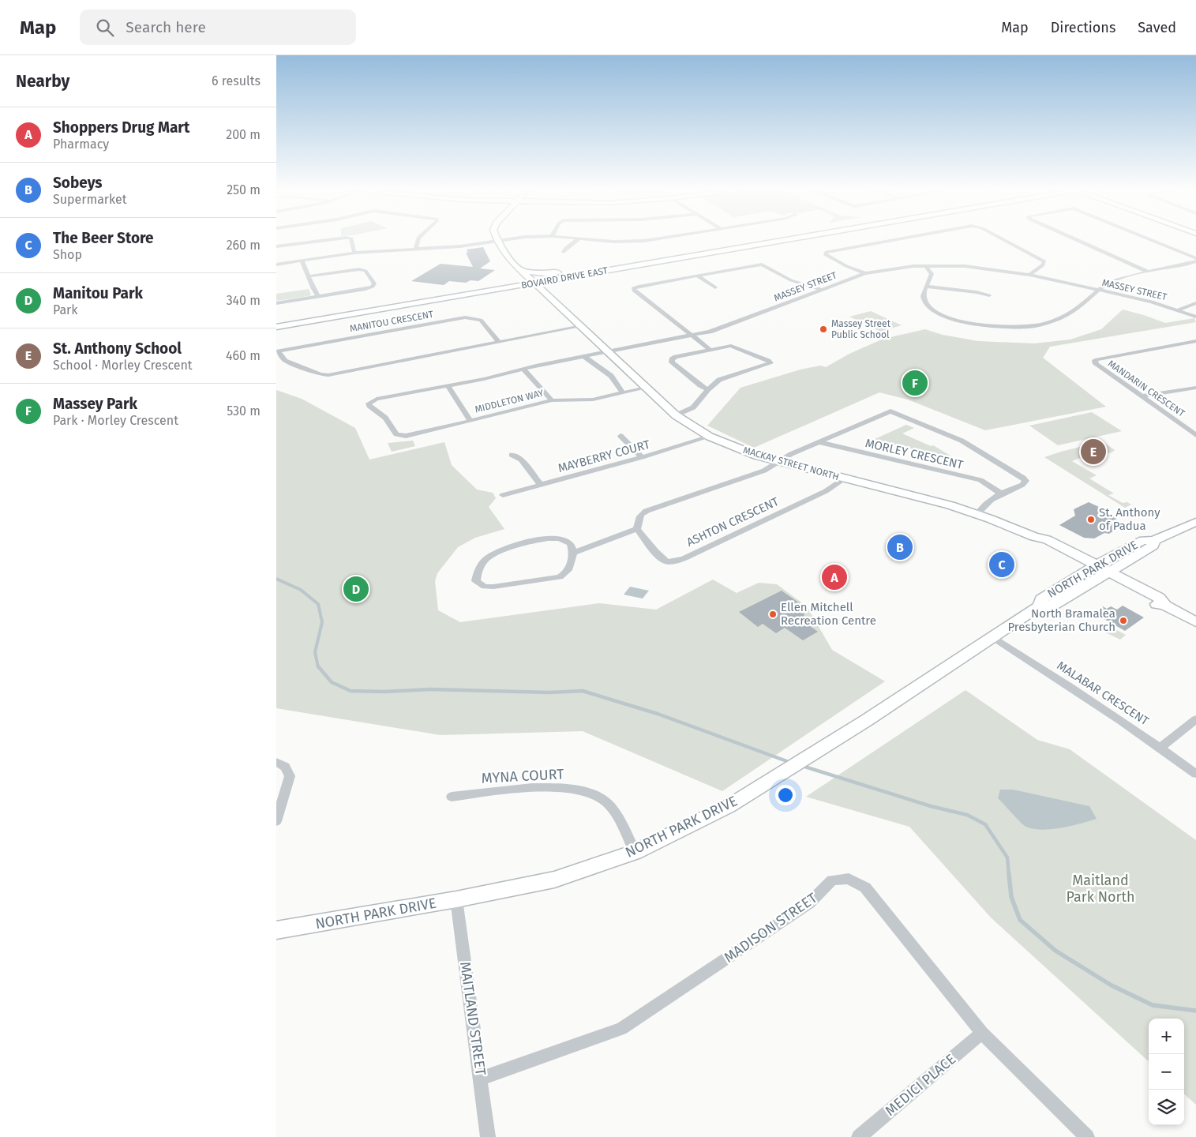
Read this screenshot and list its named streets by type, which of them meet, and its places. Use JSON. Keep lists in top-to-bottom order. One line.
{"streets":{"main road":["BOVAIRD DRIVE EAST","MACKAY STREET NORTH","NORTH PARK DRIVE"],"street":["MASSEY STREET","MANITOU CRESCENT","MANDARIN CRESCENT","MIDDLETON WAY","MORLEY CRESCENT","MAYBERRY COURT","ASHTON CRESCENT","MALABAR CRESCENT","MYNA COURT","MADISON STREET","MAITLAND STREET","MEDICI PLACE"]},"crossings":[["BOVAIRD DRIVE EAST","MACKAY STREET NORTH"],["MASSEY STREET","MIDDLETON WAY"],["MASSEY STREET","MACKAY STREET NORTH"],["MANITOU CRESCENT","MACKAY STREET NORTH"],["MIDDLETON WAY","MACKAY STREET NORTH"],["MORLEY CRESCENT","MACKAY STREET NORTH"],["MAYBERRY COURT","MACKAY STREET NORTH"],["MACKAY STREET NORTH","ASHTON CRESCENT"],["MACKAY STREET NORTH","NORTH PARK DRIVE"],["NORTH PARK DRIVE","MALABAR CRESCENT"],["NORTH PARK DRIVE","MYNA COURT"],["NORTH PARK DRIVE","MAITLAND STREET"],["MADISON STREET","MAITLAND STREET"],["MADISON STREET","MEDICI PLACE"]],"parks":["Maitland Park North"],"places":["Massey Street Public School","St. Anthony of Padua","Ellen Mitchell Recreation Centre","North Bramalea Presbyterian Church"],"page":{"header":"Map","search":"Search here","nav":["Map","Directions","Saved"],"heading":["Nearby","6 results"],"list":[{"mark":"A","name":"Shoppers Drug Mart","note":"Pharmacy","value":"200 m"},{"mark":"B","name":"Sobeys","note":"Supermarket","value":"250 m"},{"mark":"C","name":"The Beer Store","note":"Shop","value":"260 m"},{"mark":"D","name":"Manitou Park","note":"Park","value":"340 m"},{"mark":"E","name":"St. Anthony School","note":"School · Morley Crescent","value":"460 m"},{"mark":"F","name":"Massey Park","note":"Park · Morley Crescent","value":"530 m"}],"pins":["F","E","B","C","A","D"],"map_buttons":["+","−"]}}
